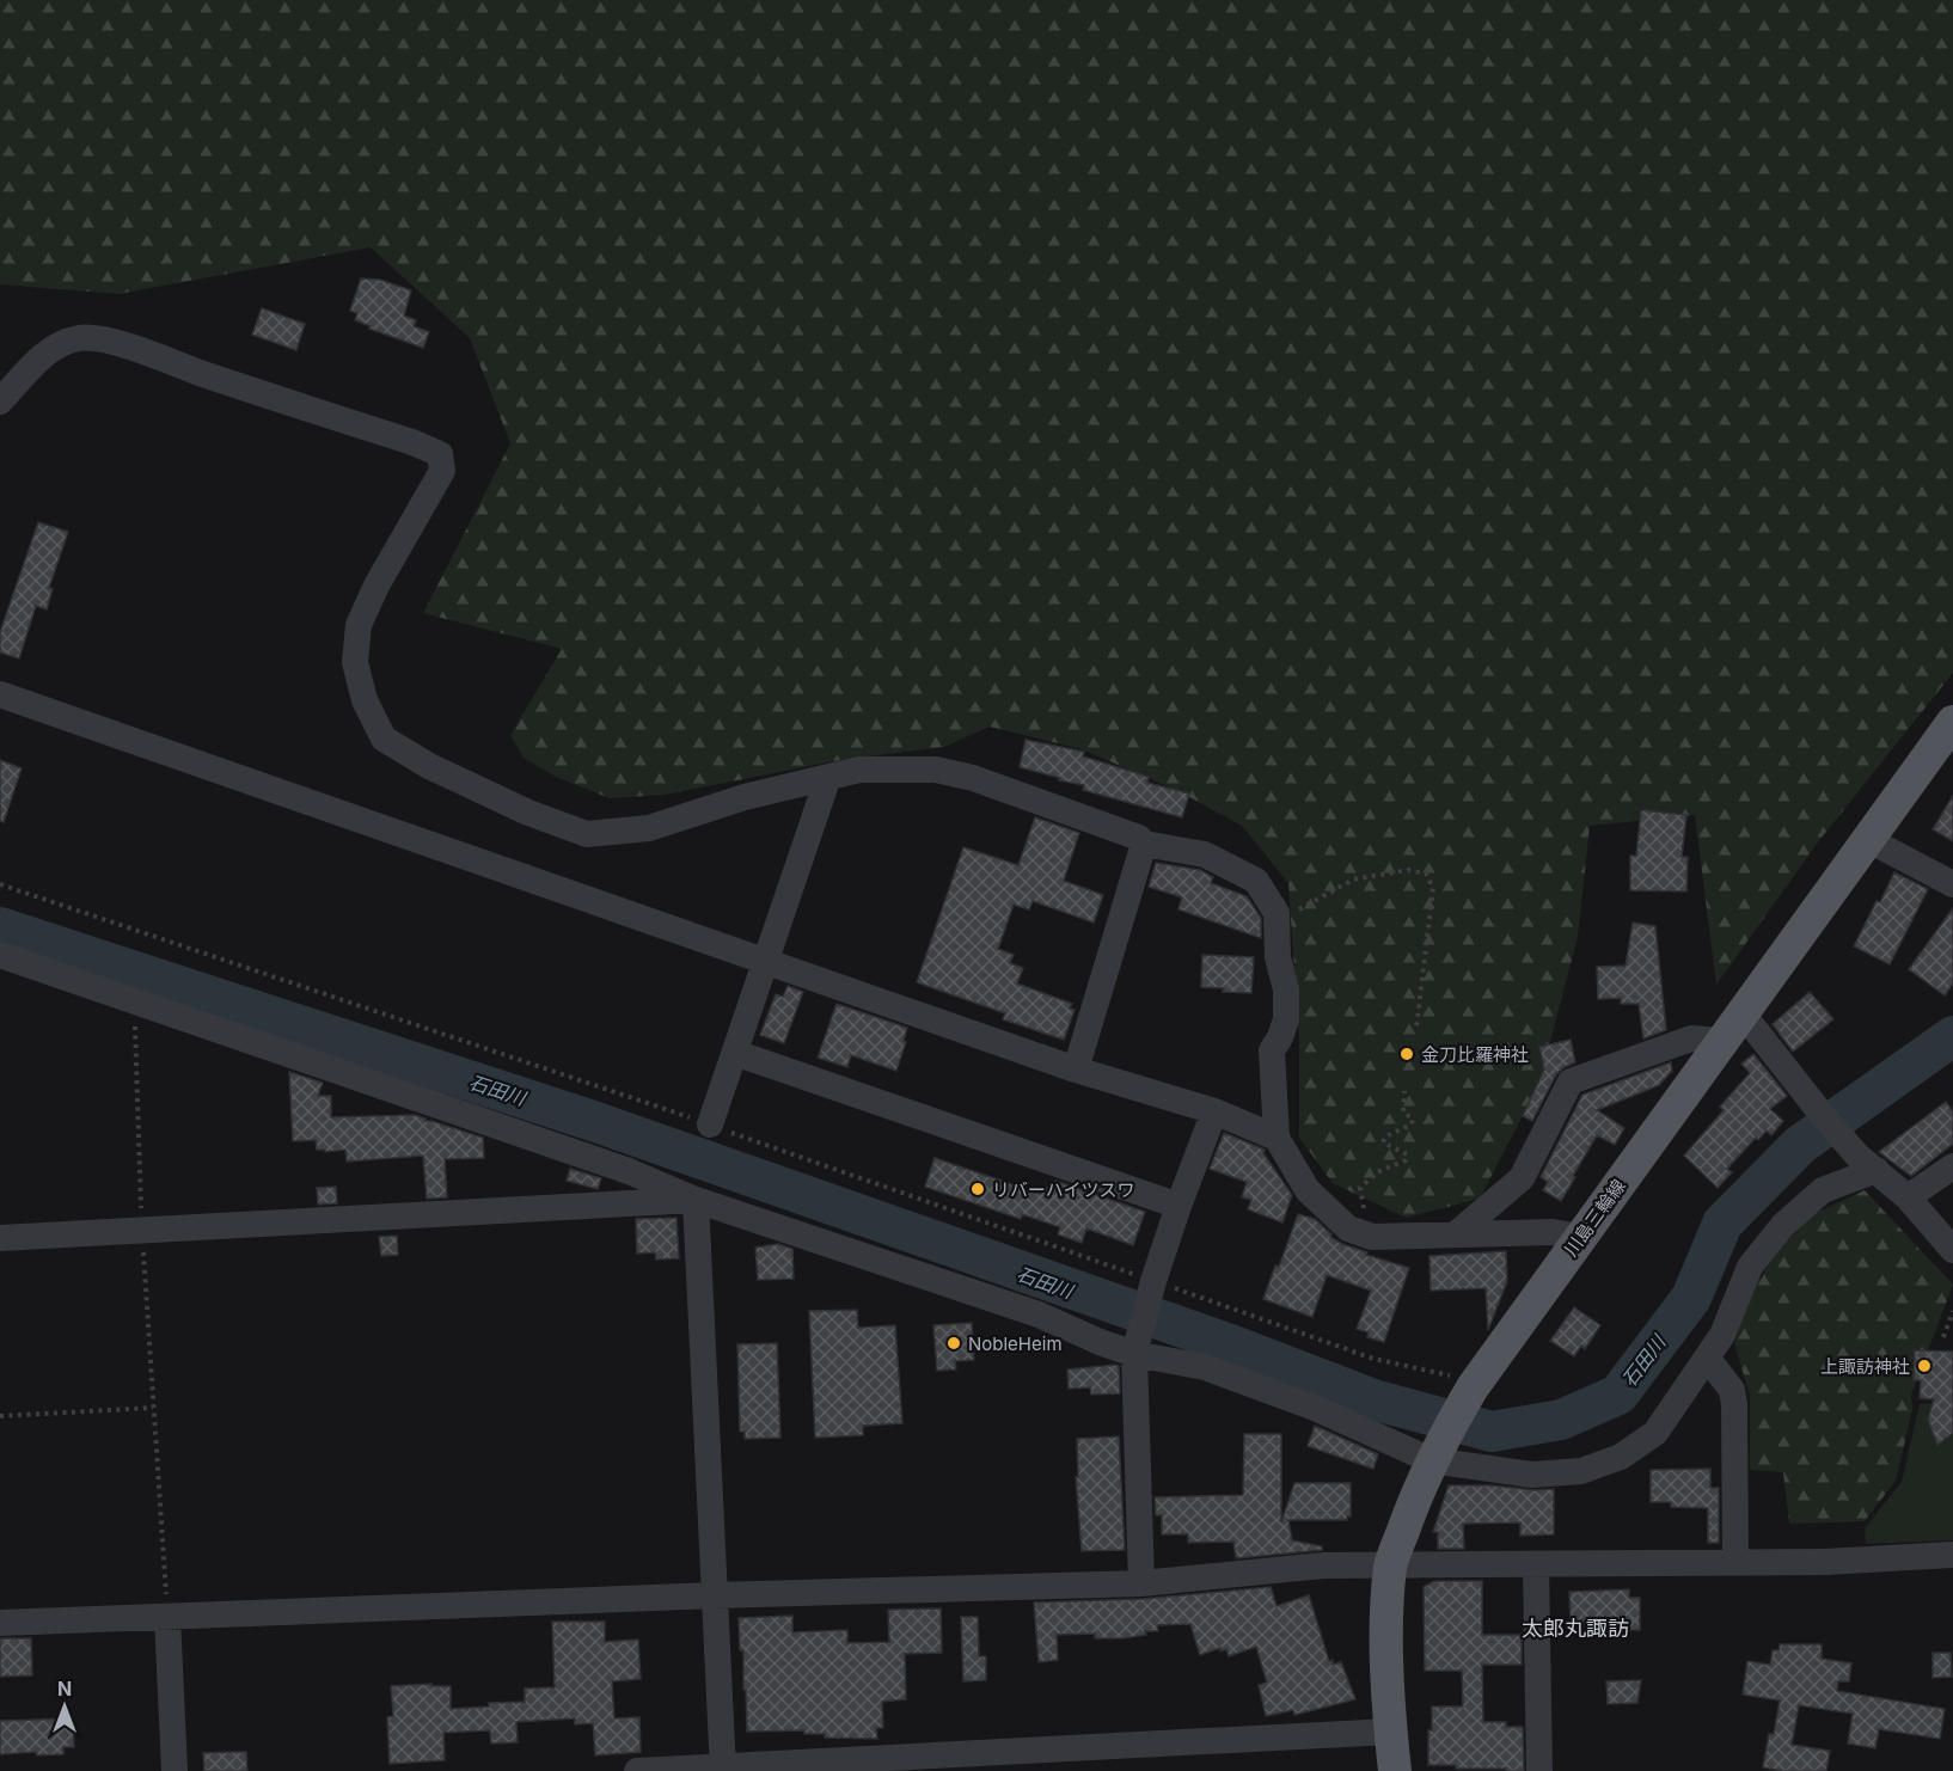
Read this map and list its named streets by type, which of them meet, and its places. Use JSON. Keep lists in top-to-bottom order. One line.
{"streets":{"main road":["川島三輪線"]},"districts":["太郎丸諏訪"],"water":["石田川"],"places":["金刀比羅神社","リバーハイツスワ","NobleHeim","上諏訪神社"],"north":"top"}
